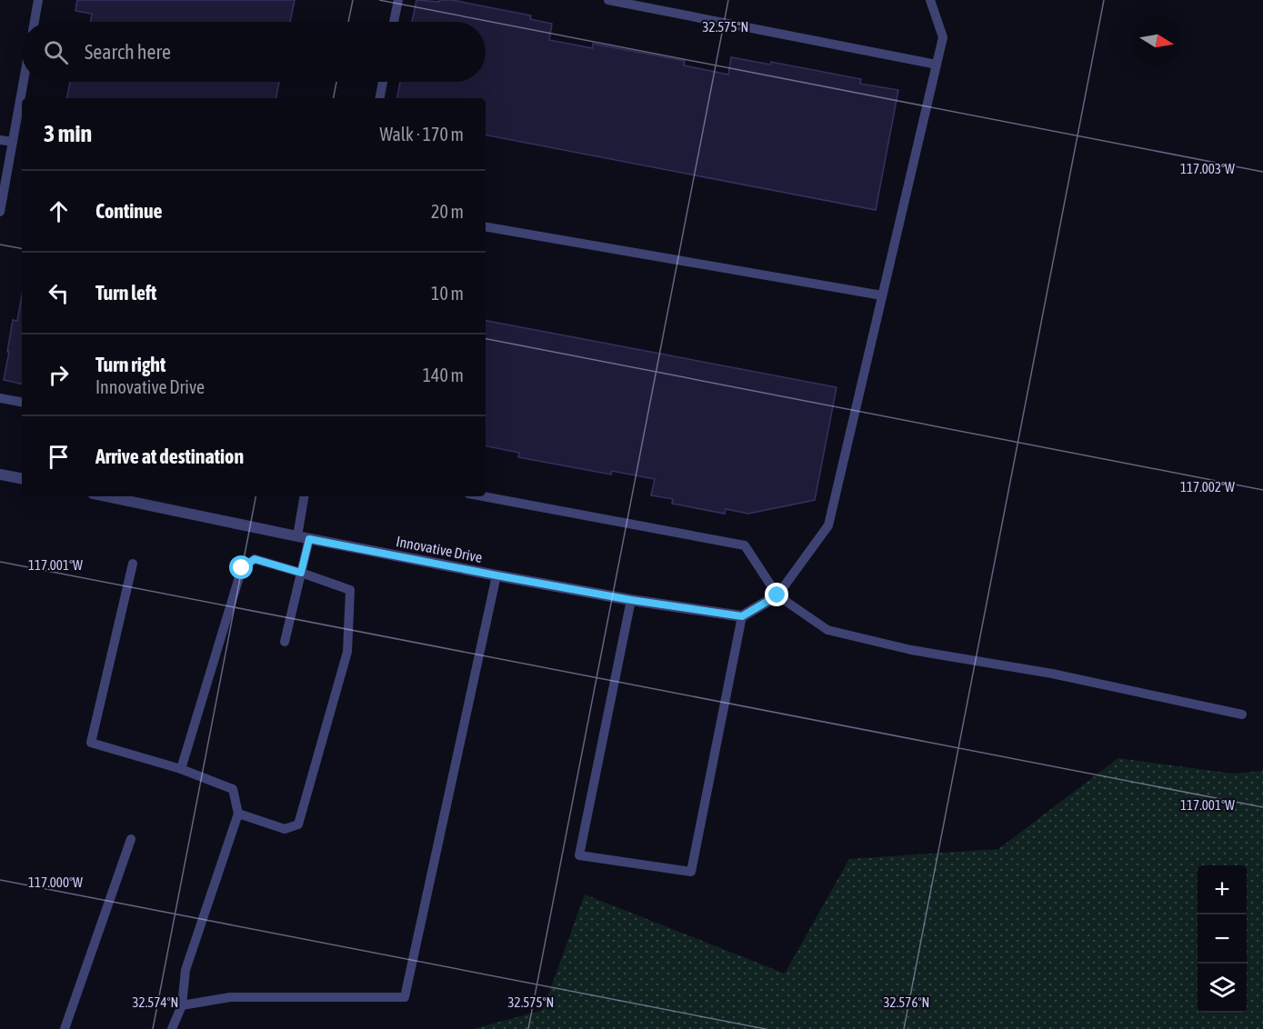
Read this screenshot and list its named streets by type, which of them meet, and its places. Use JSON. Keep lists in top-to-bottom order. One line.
{"streets":{"street":["Innovative Drive"]},"north":"right","page":{"search":"Search here","heading":["3 min","Walk · 170 m"],"list":[["Continue","20 m"],["Turn left","10 m"],["Turn right","Innovative Drive","140 m"],"Arrive at destination"],"map_buttons":["+","−"]},"coordinates":["32.575°N","117.003°W","117.002°W","117.001°W","117.000°W","32.574°N","32.576°N"]}
